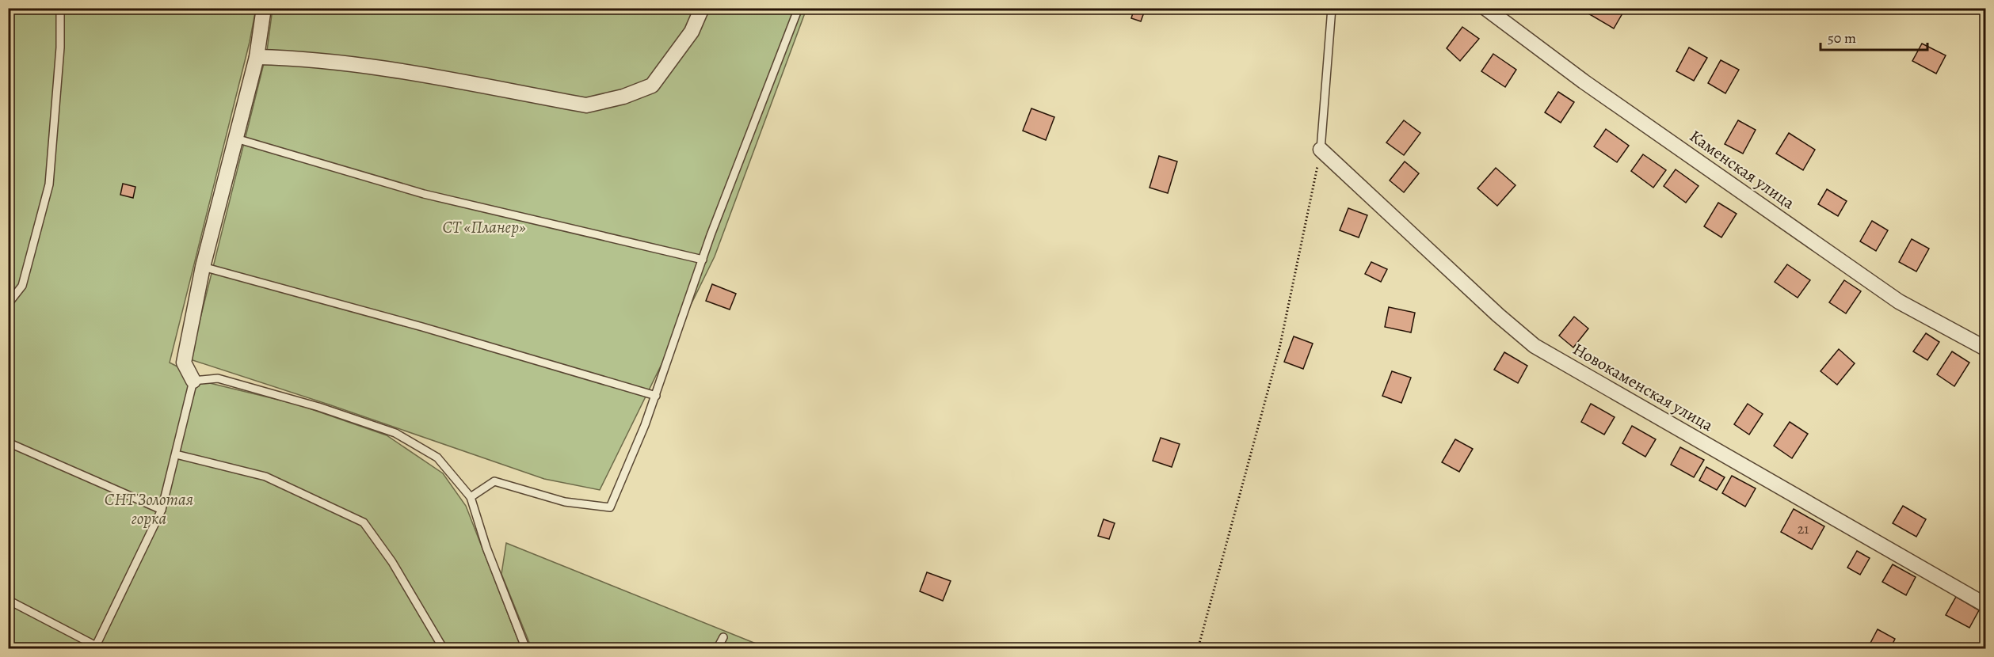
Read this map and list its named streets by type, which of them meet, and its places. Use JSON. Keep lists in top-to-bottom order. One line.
{"streets":{"street":["Каменская улица","Новокаменская улица"]},"parks":["СТ «Планер»","СНТ Золотая горка"],"house_numbers":["21"],"scale_bar":"50 m"}
